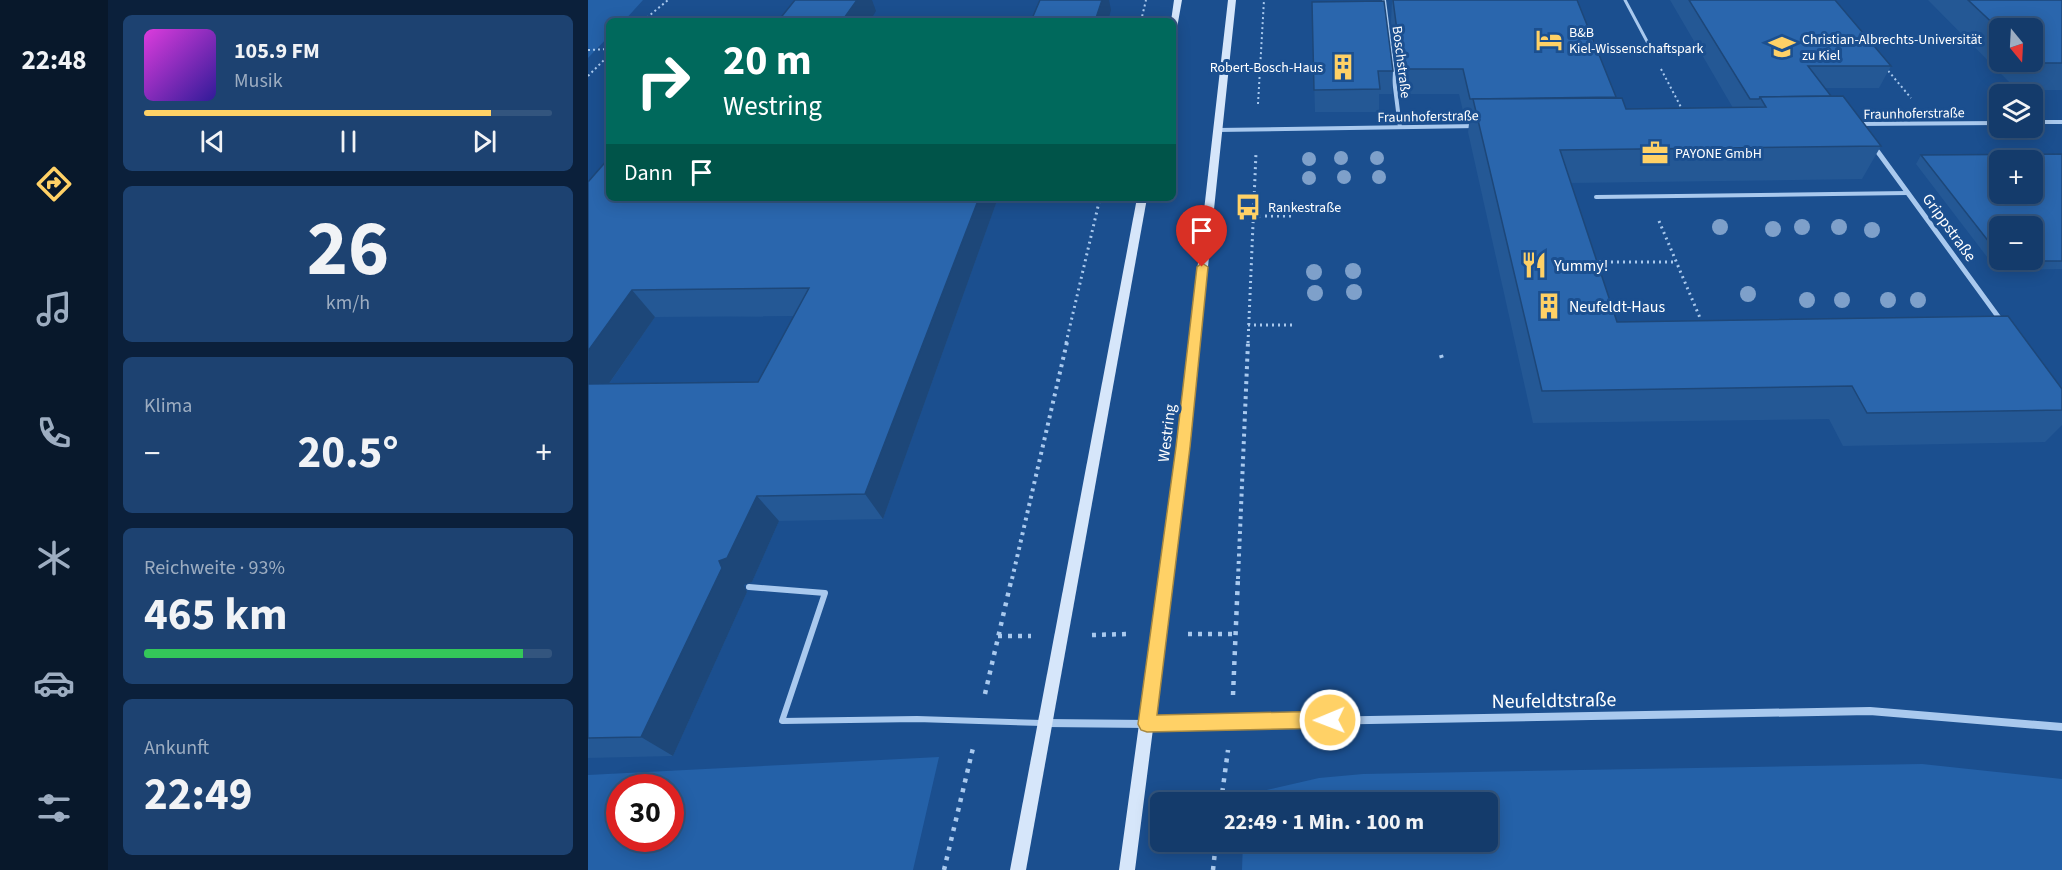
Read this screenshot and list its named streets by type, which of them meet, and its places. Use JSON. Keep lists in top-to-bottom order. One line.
{"streets":{"main road":["Westring"],"street":["Boschstraße","Fraunhoferstraße","Grippstraße","Neufeldtstraße"]},"crossings":[["Boschstraße","Fraunhoferstraße"],["Fraunhoferstraße","Westring"],["Westring","Neufeldtstraße"]],"places":{"hotel":["B&B Kiel-Wissenschaftspark"],"school or university":["Christian-Albrechts-Universität zu Kiel"],"building":["Robert-Bosch-Haus","Neufeldt-Haus"],"office":["PAYONE GmbH"],"bus stop":["Rankestraße"],"restaurant":["Yummy!"]},"north":"bottom","page":{"tabs":"22:48","map_buttons":["+","−"],"turn":["20 m","Westring"],"song":["105.9 FM","Musik"],"then":"Dann","tile":[["26","km/h"],"Klima",["Reichweite · 93%","465 km"],["Ankunft","22:49"]],"heat":["−","20.5°","+"],"limit":"30","trip":"22:49 · 1 Min. · 100 m"}}
